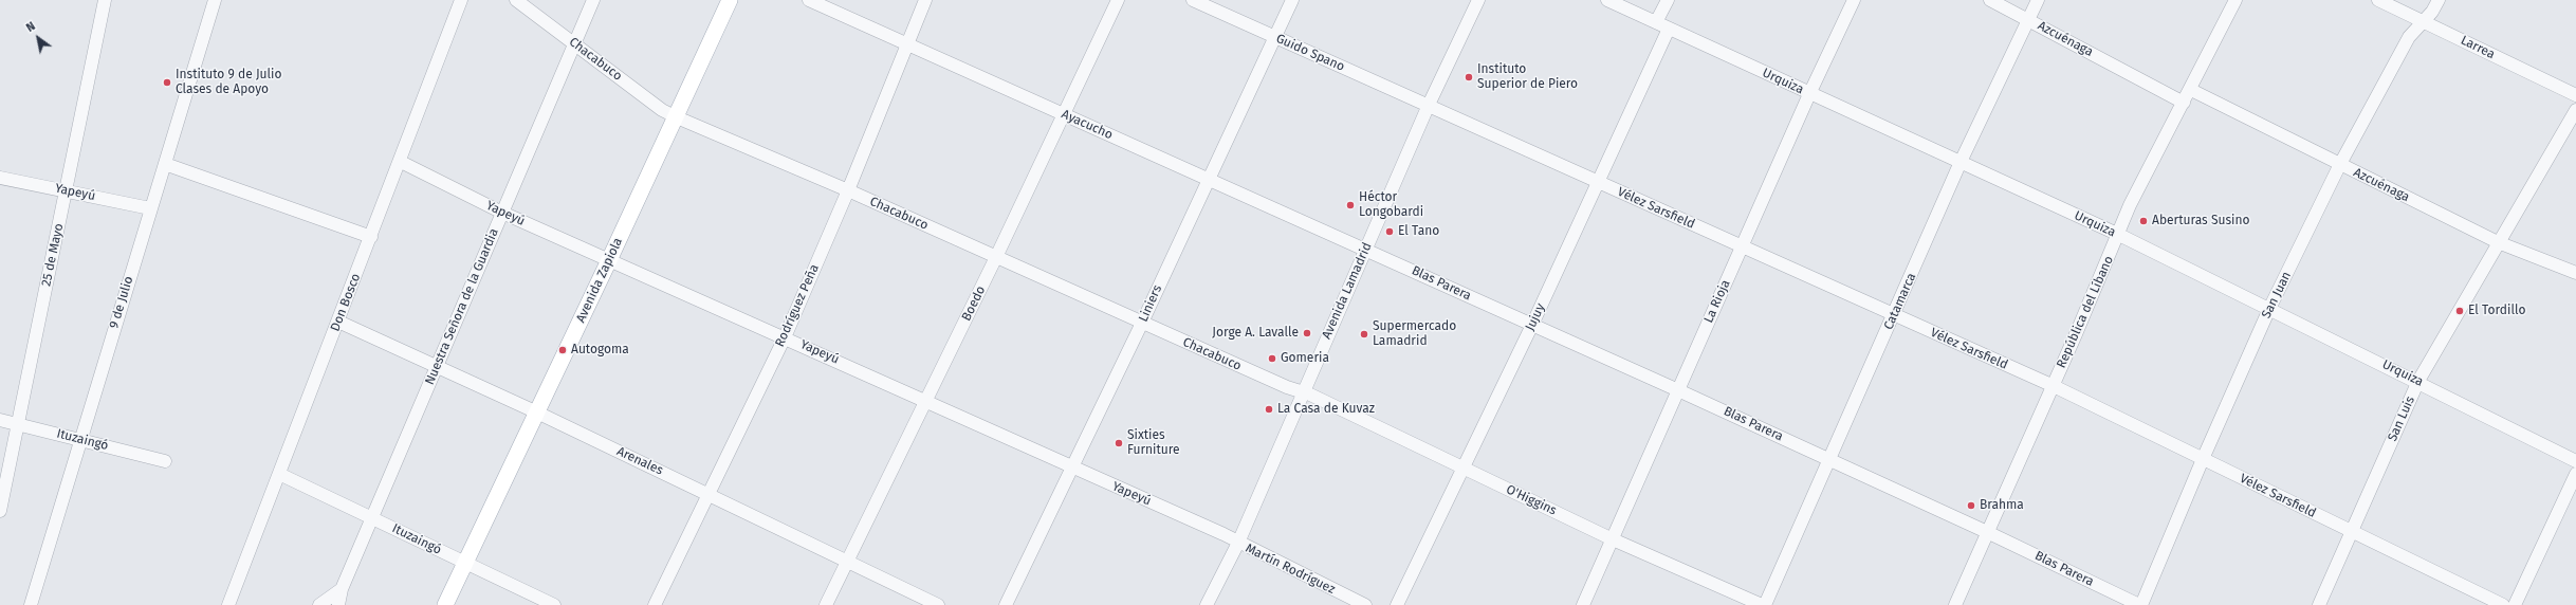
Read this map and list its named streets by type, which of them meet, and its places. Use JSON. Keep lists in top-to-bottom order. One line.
{"streets":{"main road":["Avenida Zapiola"],"street":["Azcuénaga","Larrea","Guido Spano","Chacabuco","Urquiza","Ayacucho","Yapeyú","Vélez Sarsfield","25 de Mayo","Blas Parera","Avenida Lamadrid","San Juan","La Rioja","Catamarca","9 de Julio","Don Bosco","Boedo","Liniers","Rodríguez Peña","Nuestra Señora de la Guardia","República del Líbano","Jujuy","San Luis","Ituzaingó","Arenales","O'Higgins","Martín Rodríguez"]},"crossings":[["Azcuénaga","San Juan"],["Azcuénaga","Catamarca"],["Azcuénaga","República del Líbano"],["Azcuénaga","San Luis"],["Larrea","San Juan"],["Guido Spano","Vélez Sarsfield"],["Guido Spano","Avenida Lamadrid"],["Guido Spano","Liniers"],["Chacabuco","Avenida Zapiola"],["Chacabuco","Avenida Lamadrid"],["Chacabuco","Boedo"],["Chacabuco","Liniers"],["Chacabuco","Rodríguez Peña"],["Chacabuco","Nuestra Señora de la Guardia"],["Chacabuco","O'Higgins"],["Urquiza","San Juan"],["Urquiza","La Rioja"],["Urquiza","Catamarca"],["Urquiza","República del Líbano"],["Urquiza","Jujuy"],["Urquiza","San Luis"],["Ayacucho","Blas Parera"],["Ayacucho","Avenida Lamadrid"],["Ayacucho","Boedo"],["Ayacucho","Liniers"],["Ayacucho","Rodríguez Peña"],["Yapeyú","25 de Mayo"],["Yapeyú","Avenida Zapiola"],["Yapeyú","Avenida Lamadrid"],["Yapeyú","9 de Julio"],["Yapeyú","Don Bosco"],["Yapeyú","Boedo"],["Yapeyú","Liniers"],["Yapeyú","Rodríguez Peña"],["Yapeyú","Nuestra Señora de la Guardia"],["Yapeyú","Martín Rodríguez"],["Vélez Sarsfield","Avenida Lamadrid"],["Vélez Sarsfield","San Juan"],["Vélez Sarsfield","La Rioja"],["Vélez Sarsfield","Catamarca"],["Vélez Sarsfield","República del Líbano"],["Vélez Sarsfield","Jujuy"],["Vélez Sarsfield","San Luis"],["25 de Mayo","Ituzaingó"],["Avenida Zapiola","Ituzaingó"],["Avenida Zapiola","Arenales"],["Blas Parera","Avenida Lamadrid"],["Blas Parera","San Juan"],["Blas Parera","La Rioja"],["Blas Parera","Catamarca"],["Blas Parera","República del Líbano"],["Blas Parera","Jujuy"],["Avenida Lamadrid","O'Higgins"],["Avenida Lamadrid","Martín Rodríguez"],["La Rioja","O'Higgins"],["Catamarca","O'Higgins"],["9 de Julio","Ituzaingó"],["Don Bosco","Ituzaingó"],["Don Bosco","Arenales"],["Boedo","Arenales"],["Rodríguez Peña","Arenales"],["Nuestra Señora de la Guardia","Ituzaingó"],["Nuestra Señora de la Guardia","Arenales"],["Jujuy","O'Higgins"]],"places":["Instituto Superior de Piero","Instituto 9 de Julio Clases de Apoyo","Héctor Longobardi","Aberturas Susino","El Tano","El Tordillo","Jorge A. Lavalle","Supermercado Lamadrid","Autogoma","Gomeria","La Casa de Kuvaz","Sixties Furniture","Brahma"],"north":"top left"}
